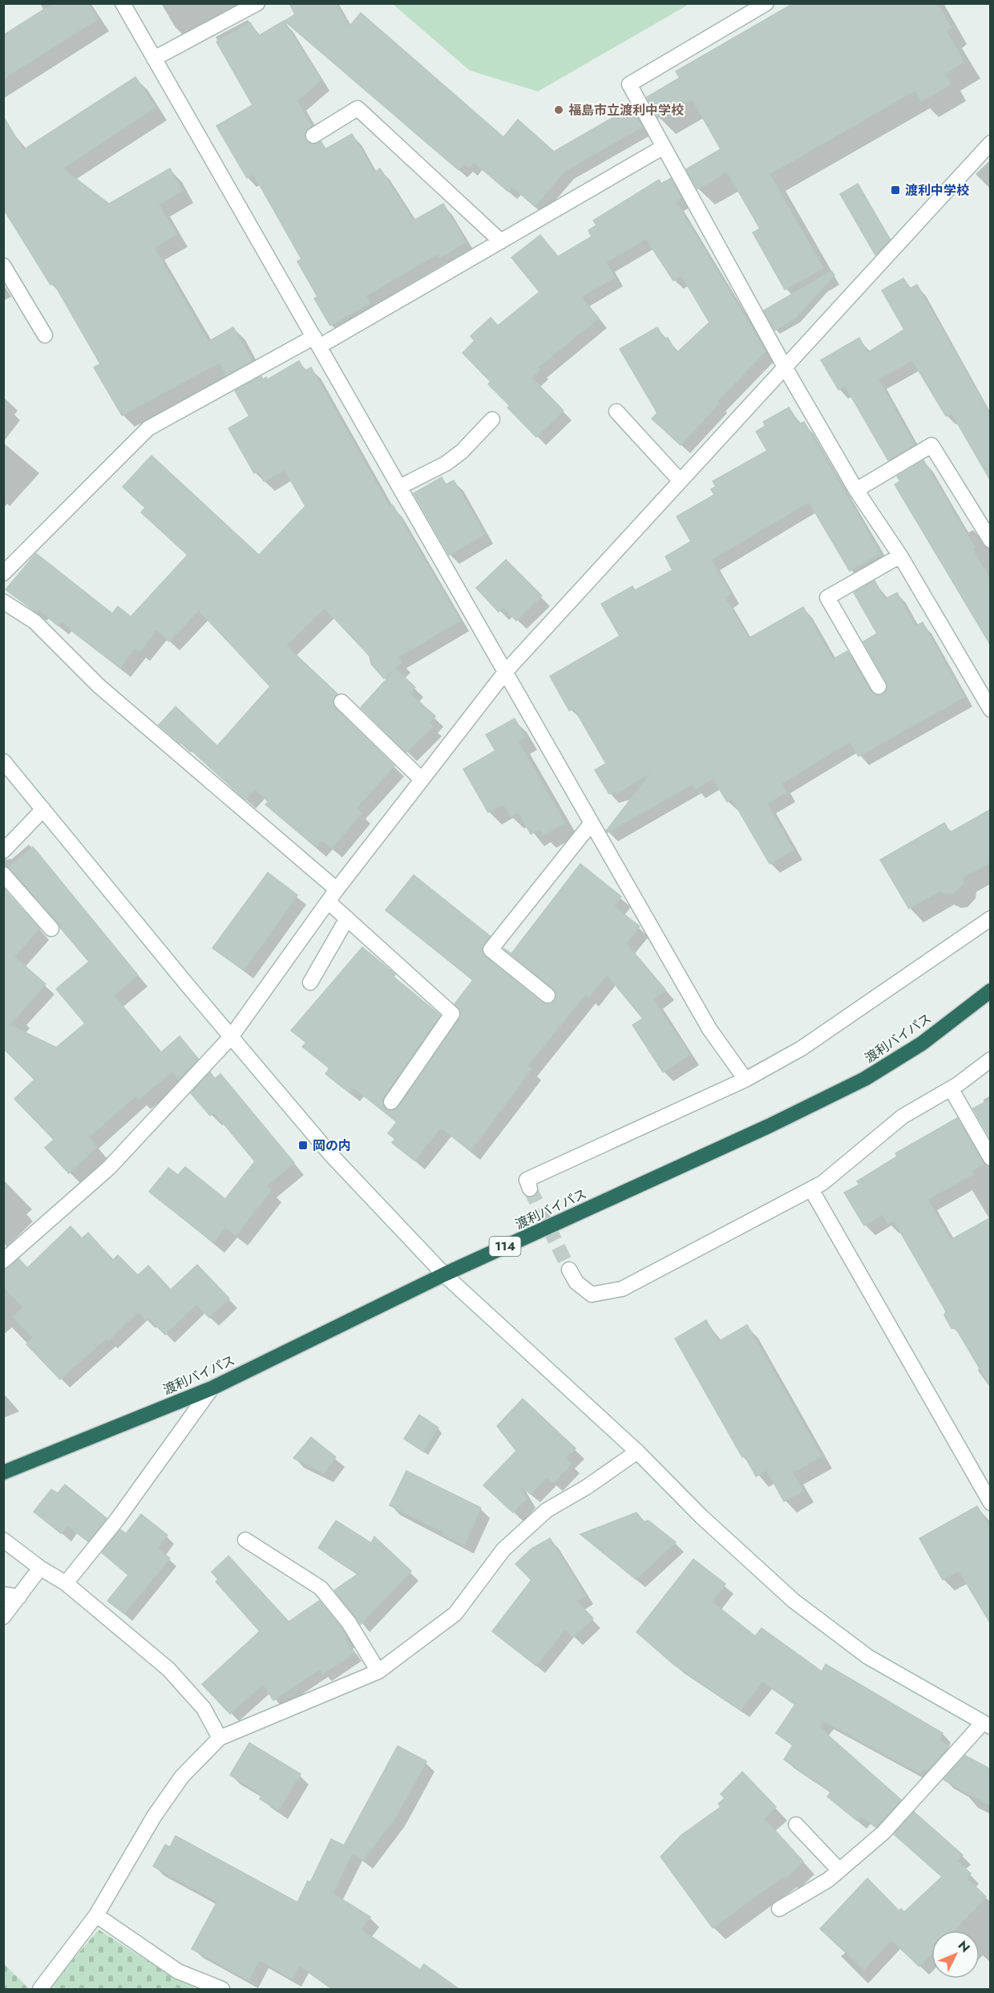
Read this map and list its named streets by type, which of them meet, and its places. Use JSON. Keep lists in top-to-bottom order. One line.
{"streets":{"highway":["渡利バイパス","114"]},"places":{"other":["福島市立渡利中学校"],"transit":["渡利中学校","岡の内"]},"north":"top right"}
